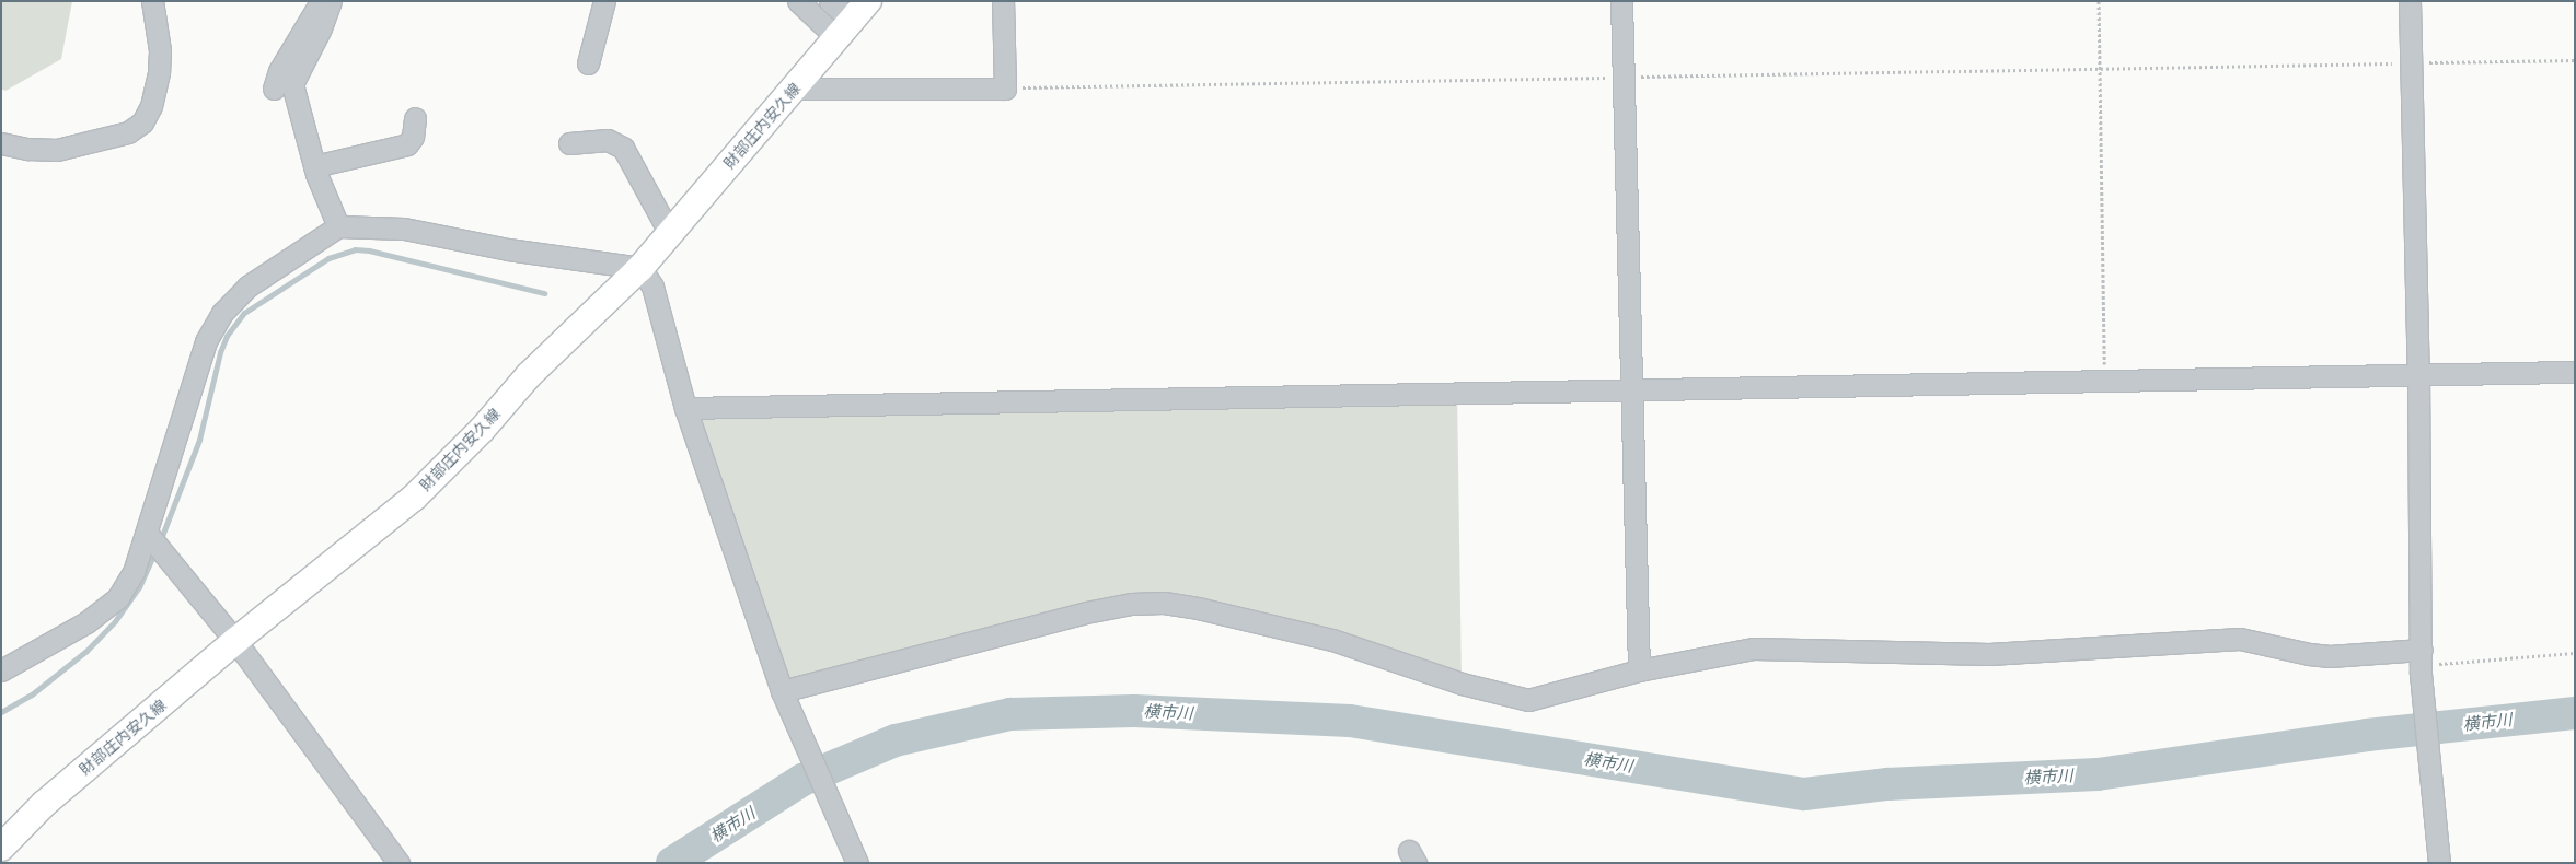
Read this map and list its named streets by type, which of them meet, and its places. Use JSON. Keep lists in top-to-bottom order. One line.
{"streets":{"main road":["財部庄内安久線"]},"water":["横市川"]}
